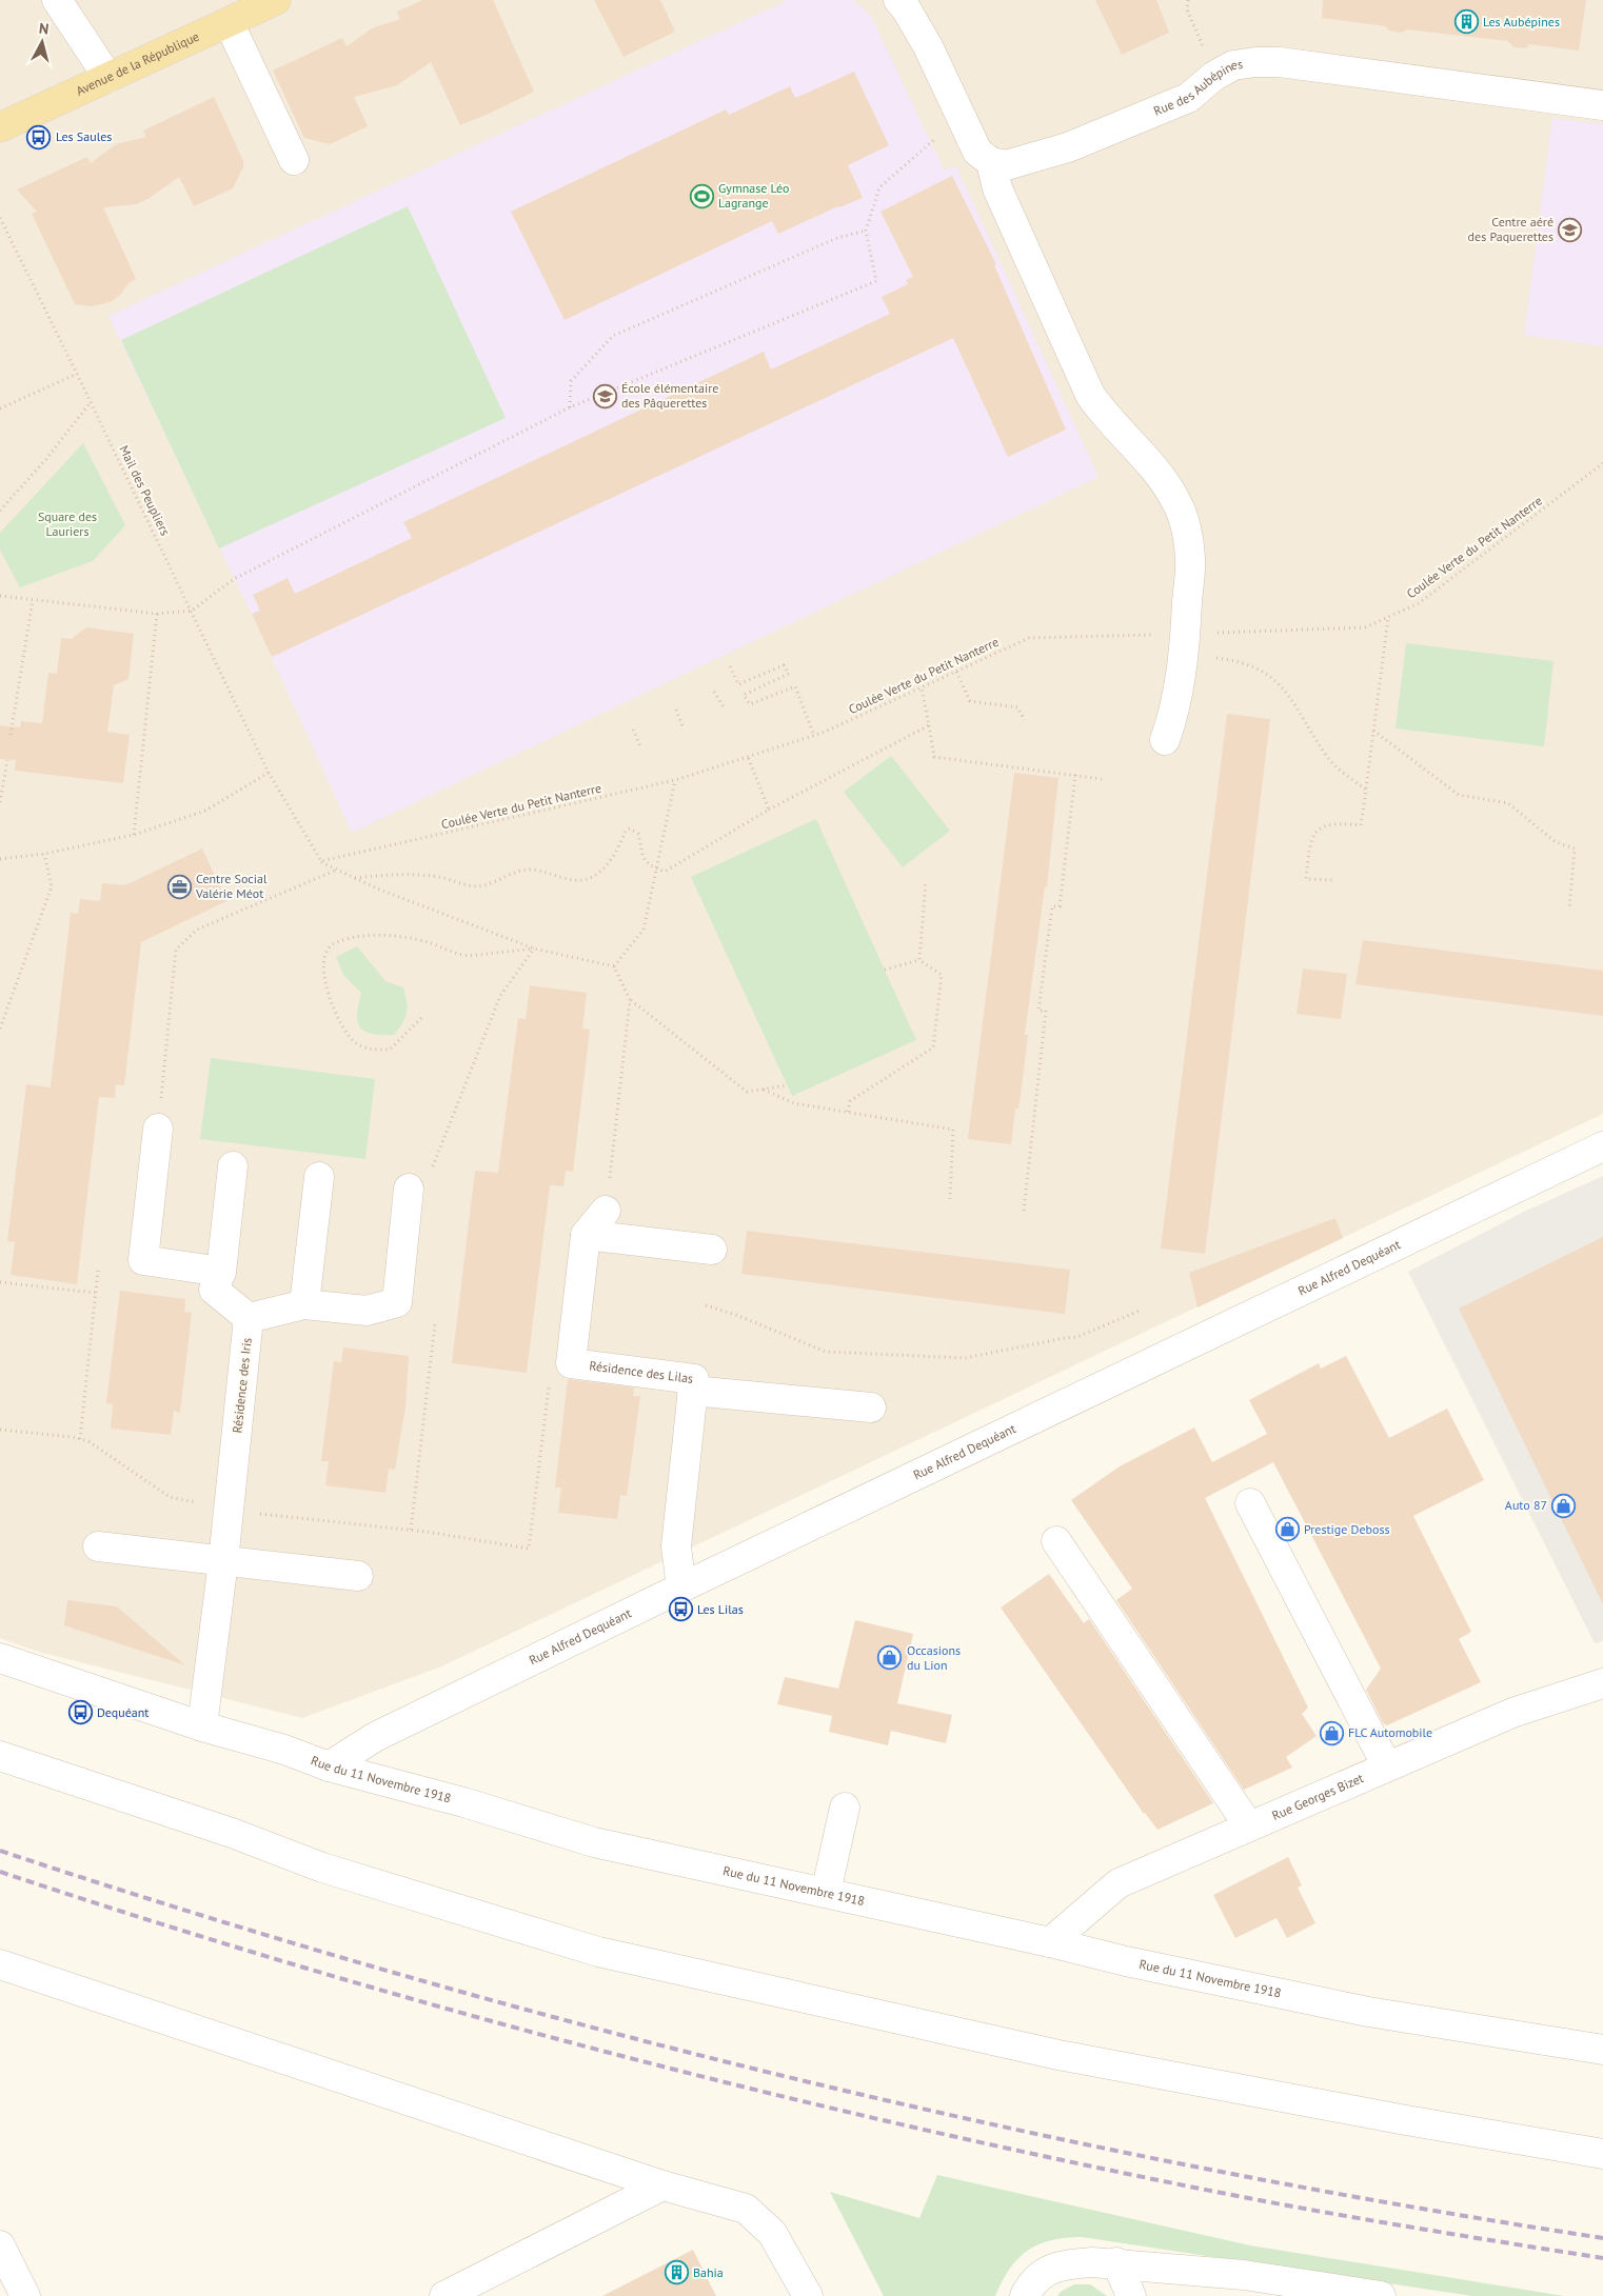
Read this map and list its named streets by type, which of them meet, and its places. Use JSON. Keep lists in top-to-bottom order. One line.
{"streets":{"main road":["Avenue de la République"],"street":["Rue des Aubépines","Rue Alfred Dequéant","Résidence des Lilas","Résidence des Iris","Rue du 11 Novembre 1918","Rue Georges Bizet"],"path":["Mail des Peupliers","Coulée Verte du Petit Nanterre"]},"crossings":[["Rue Alfred Dequéant","Résidence des Lilas"],["Rue Alfred Dequéant","Rue du 11 Novembre 1918"],["Résidence des Iris","Rue du 11 Novembre 1918"],["Rue du 11 Novembre 1918","Rue Georges Bizet"]],"parks":["Square des Lauriers"],"places":{"building":["Les Aubépines","Bahia"],"bus stop":["Les Saules","Les Lilas","Dequéant"],"sports":["Gymnase Léo Lagrange"],"school or university":["Centre aéré des Paquerettes","École élémentaire des Pâquerettes"],"office":["Centre Social Valérie Méot"],"shop":["Auto 87","Prestige Deboss","Occasions du Lion","FLC Automobile"]},"north":"top"}
